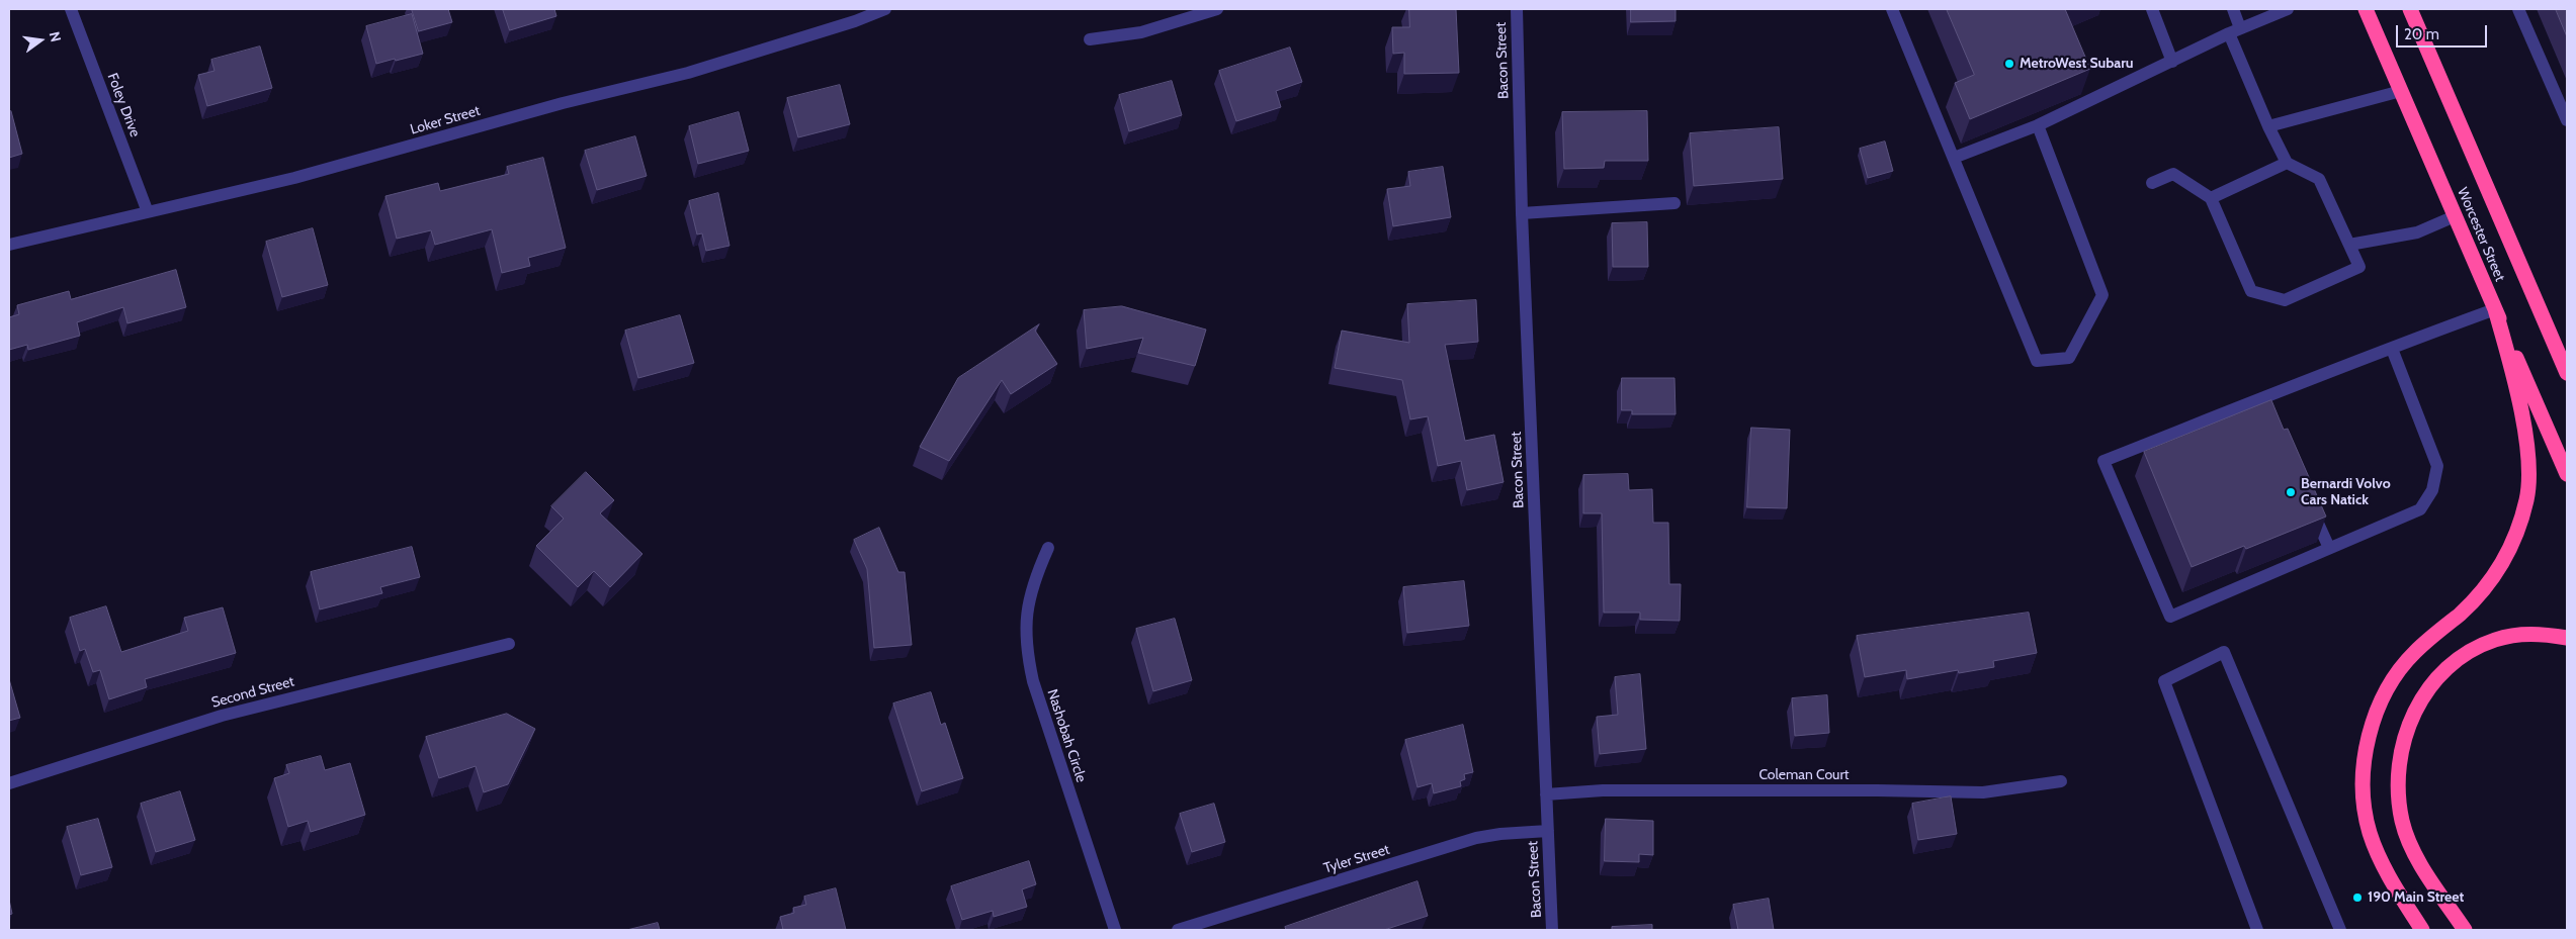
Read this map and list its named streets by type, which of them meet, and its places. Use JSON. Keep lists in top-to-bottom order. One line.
{"streets":{"highway":["Worcester Street"],"street":["Bacon Street","Foley Drive","Loker Street","Second Street","Nashobah Circle","Coleman Court","Tyler Street"]},"crossings":[["Bacon Street","Coleman Court"],["Bacon Street","Tyler Street"],["Foley Drive","Loker Street"]],"places":["MetroWest Subaru","Bernardi Volvo Cars Natick","190 Main Street"],"scale_bar":"20 m","north":"right"}
